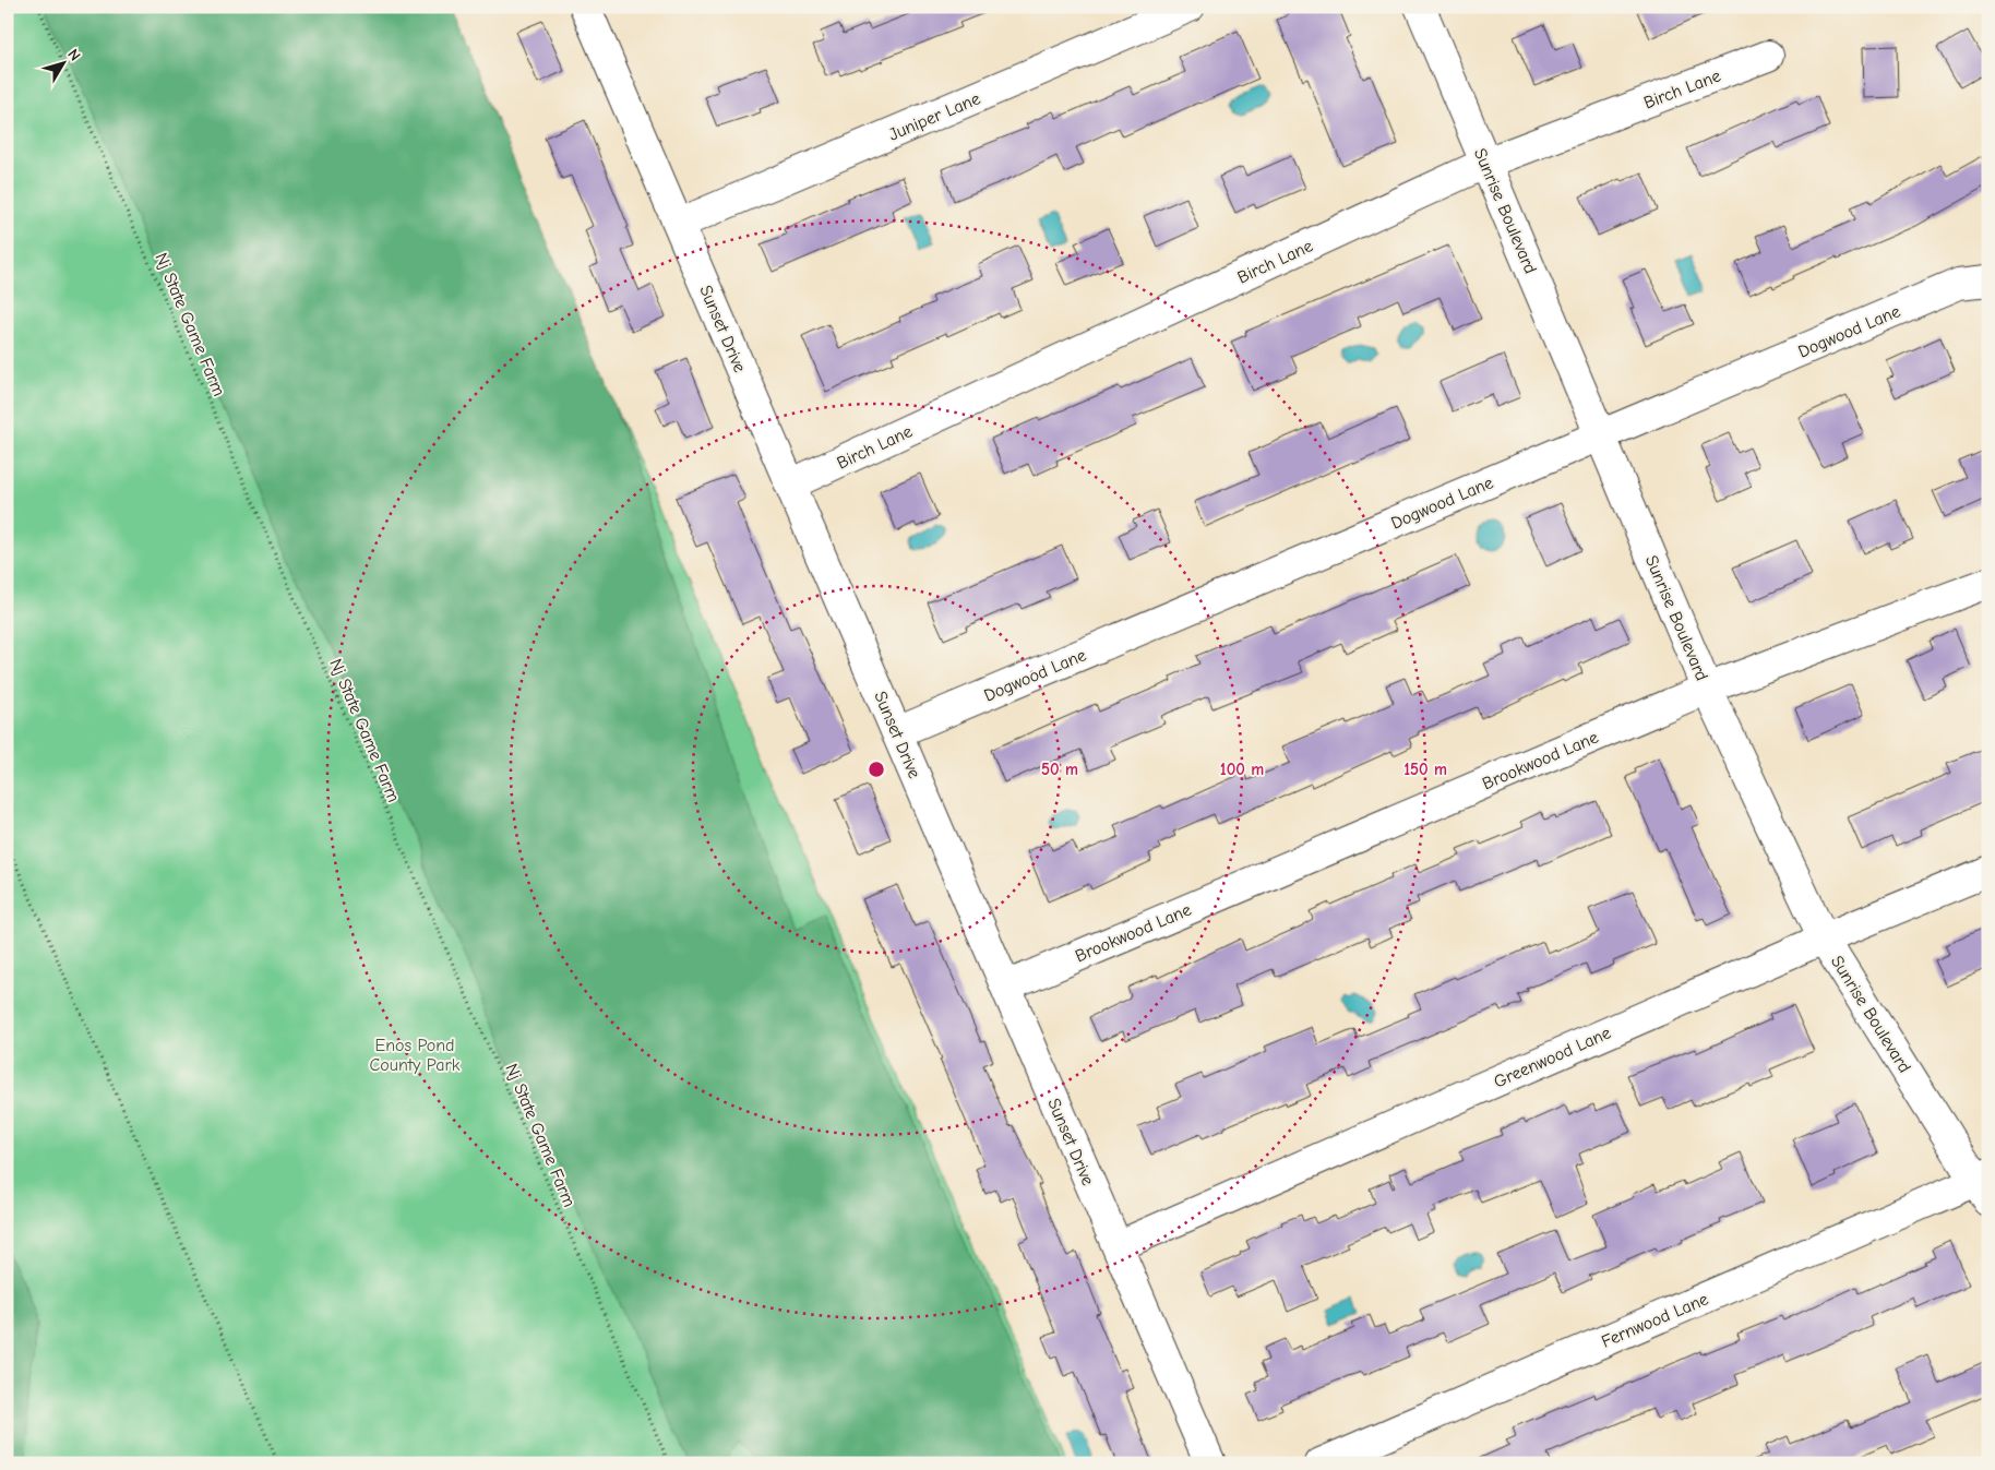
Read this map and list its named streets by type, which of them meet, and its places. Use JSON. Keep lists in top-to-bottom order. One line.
{"streets":{"street":["Birch Lane","Juniper Lane","Sunrise Boulevard","Sunset Drive","Dogwood Lane","Brookwood Lane","Greenwood Lane","Fernwood Lane"],"path":["Nj State Game Farm"]},"crossings":[["Birch Lane","Sunrise Boulevard"],["Birch Lane","Sunset Drive"],["Juniper Lane","Sunset Drive"],["Sunrise Boulevard","Dogwood Lane"],["Sunrise Boulevard","Brookwood Lane"],["Sunrise Boulevard","Greenwood Lane"],["Sunrise Boulevard","Fernwood Lane"],["Sunset Drive","Dogwood Lane"],["Sunset Drive","Brookwood Lane"],["Sunset Drive","Greenwood Lane"]],"parks":["Enos Pond County Park"],"north":"top right","rings":["50 m","100 m","150 m"]}
